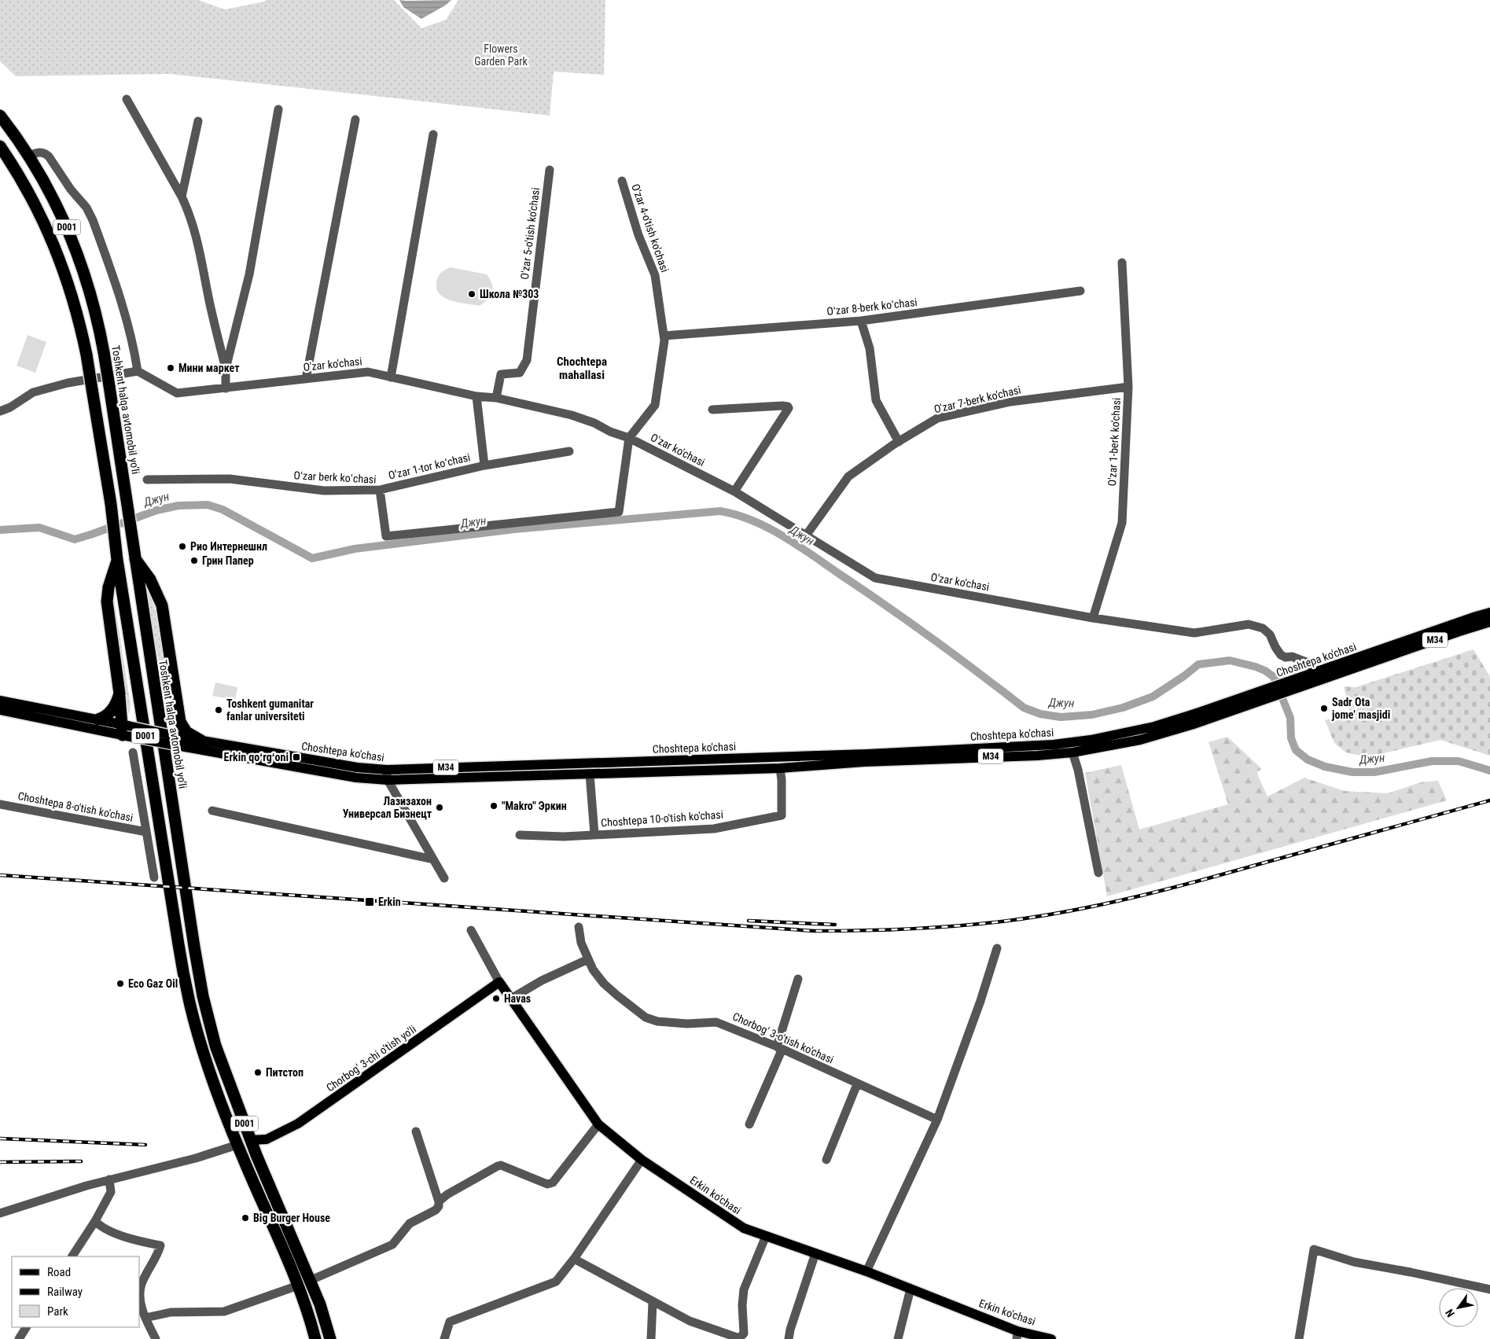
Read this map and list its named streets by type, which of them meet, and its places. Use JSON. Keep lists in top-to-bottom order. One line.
{"streets":{"highway":["D001","Toshkent halqa avtomobil yo'li"],"main road":["M34","Choshtepa ko'chasi","Chorbog' 3-chi o'tish yo'li","Erkin ko'chasi"],"street":["O'zar 4-o'tish ko'chasi","O'zar 5-o'tish ko'chasi","Oʻzar 8-berk koʻchasi","O'zar ko'chasi","O'zar 7-berk ko'chasi","O'zar 1-berk ko'chasi","O‘zar 1-tor koʻchasi","Oʻzar berk koʻchasi","Choshtepa 8-o'tish ko'chasi","Choshtepa 10-o'tish ko'chasi","Chorbog' 3-o'tish ko'chasi"]},"crossings":[["O'zar 4-o'tish ko'chasi","Oʻzar 8-berk koʻchasi"],["O'zar 4-o'tish ko'chasi","O'zar ko'chasi"],["O'zar 4-o'tish ko'chasi","Oʻzar berk koʻchasi"],["O'zar 5-o'tish ko'chasi","O'zar ko'chasi"],["O'zar ko'chasi","O'zar 7-berk ko'chasi"],["O'zar ko'chasi","O'zar 1-berk ko'chasi"],["O'zar ko'chasi","O‘zar 1-tor koʻchasi"],["O'zar ko'chasi","Oʻzar berk koʻchasi"],["O'zar ko'chasi","Choshtepa ko'chasi"],["O'zar 7-berk ko'chasi","O'zar 1-berk ko'chasi"],["Toshkent halqa avtomobil yo'li","Chorbog' 3-chi o'tish yo'li"],["O‘zar 1-tor koʻchasi","Oʻzar berk koʻchasi"],["Choshtepa ko'chasi","Choshtepa 10-o'tish ko'chasi"],["Chorbog' 3-chi o'tish yo'li","Erkin ko'chasi"]],"districts":["Chochtepa mahallasi"],"water":["Джун"],"parks":["Flowers Garden Park"],"places":{"other":["Школа №303","Мини маркет","Рио Интернешнл","Грин Папер","Sadr Ota jome’ masjidi","Toshkent gumanitar fanlar universiteti","\"Makro\" Эркин","Лазизахон Универсал Бизнецт","Eco Gaz Oil","Havas","Питстоп","Big Burger House"],"transit":["Erkin qoʻrgʻoni","Erkin"]},"legend":["Road","Railway","Park"],"north":"bottom left"}
